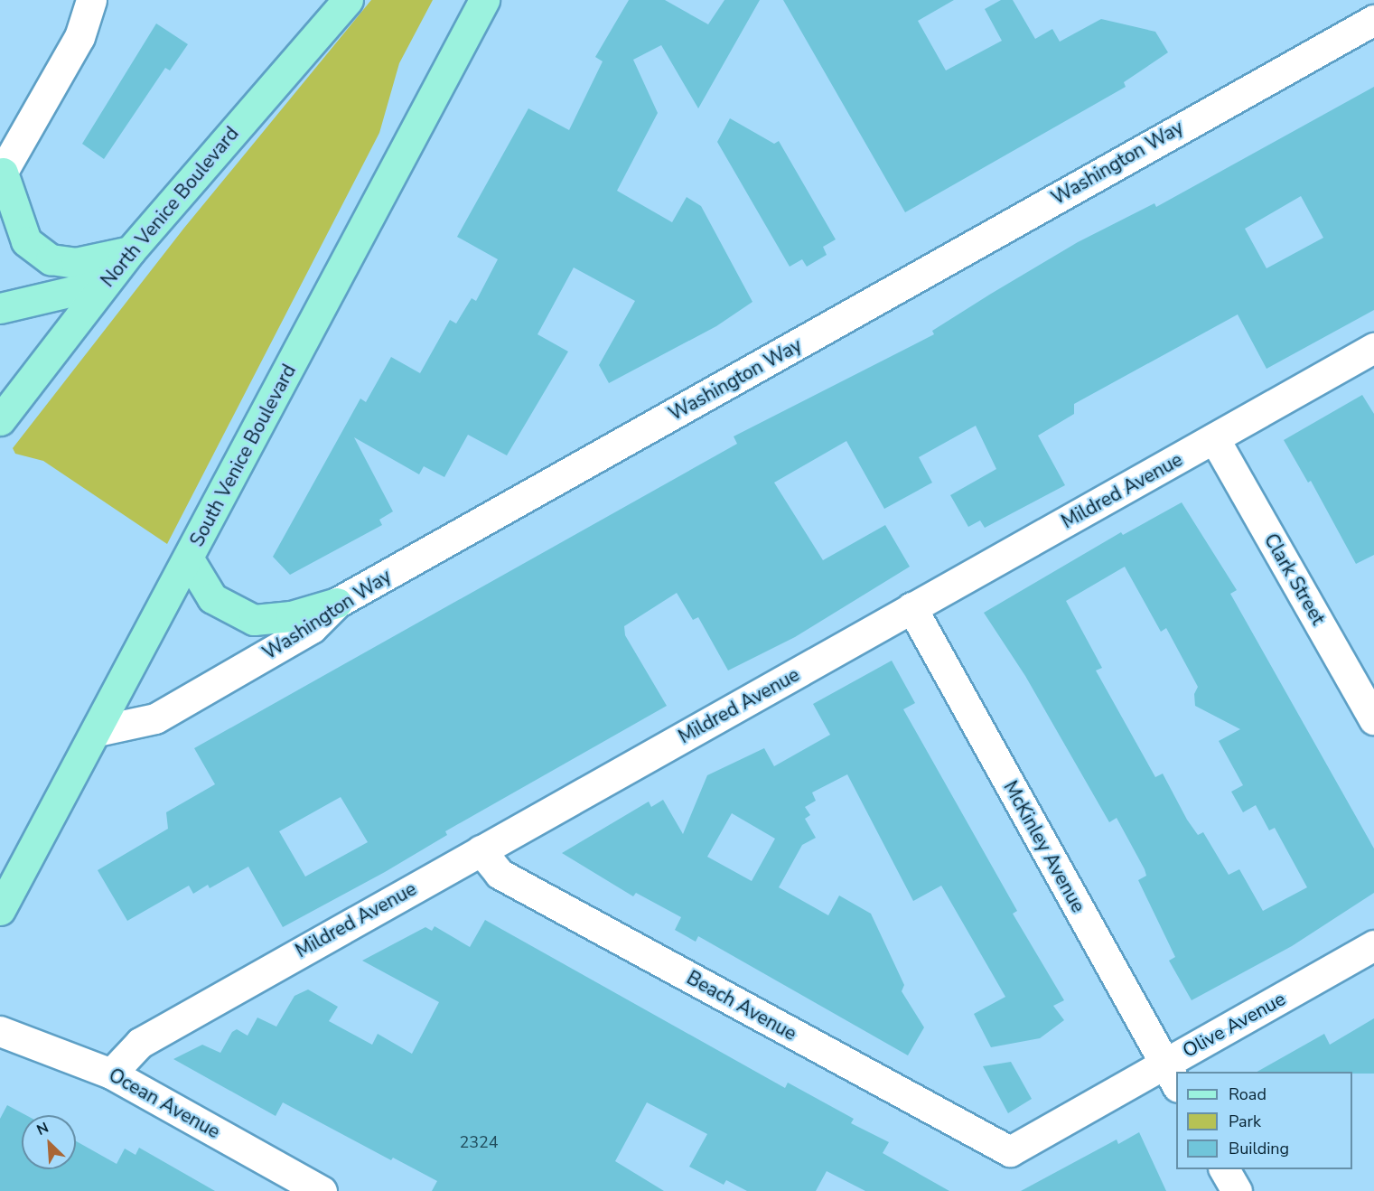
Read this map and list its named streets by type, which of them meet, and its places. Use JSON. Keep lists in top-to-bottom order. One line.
{"streets":{"main road":["North Venice Boulevard","South Venice Boulevard"],"street":["Washington Way","Mildred Avenue","Clark Street","McKinley Avenue","Beach Avenue","Olive Avenue","Ocean Avenue"]},"crossings":[["Washington Way","South Venice Boulevard"],["Mildred Avenue","Clark Street"],["Mildred Avenue","McKinley Avenue"],["Mildred Avenue","Beach Avenue"],["Mildred Avenue","Ocean Avenue"],["McKinley Avenue","Olive Avenue"],["Beach Avenue","Olive Avenue"]],"house_numbers":["2324"],"legend":["Road","Park","Building"],"north":"top left"}
